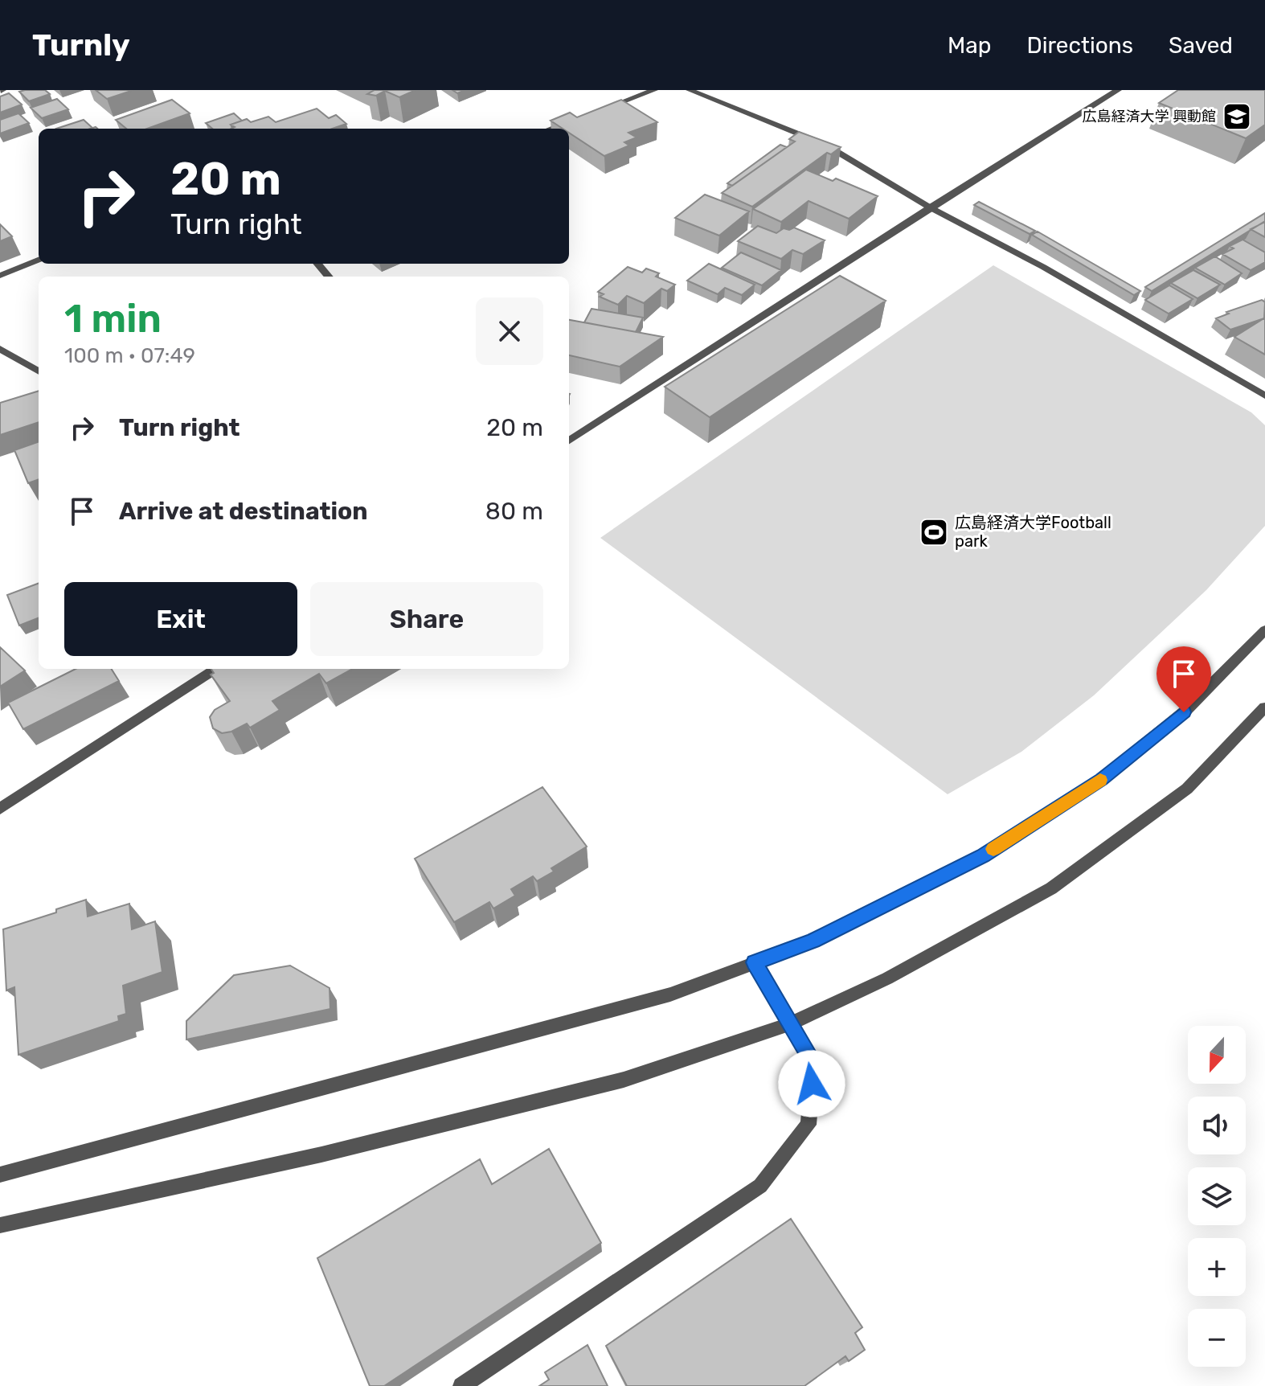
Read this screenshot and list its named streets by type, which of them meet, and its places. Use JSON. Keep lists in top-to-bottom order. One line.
{"places":{"school or university":["広島経済大学 興動館"],"sports":["広島経済大学Football park"]},"north":"bottom","page":{"header":"Turnly","nav":["Map","Directions","Saved"],"turn":["20 m","Turn right"],"heading":["1 min","100 m · 07:49"],"list":[{"name":"Turn right","value":"20 m"},{"name":"Arrive at destination","value":"80 m"}],"buttons":["Exit","Share"],"map_buttons":["+","−"]}}
